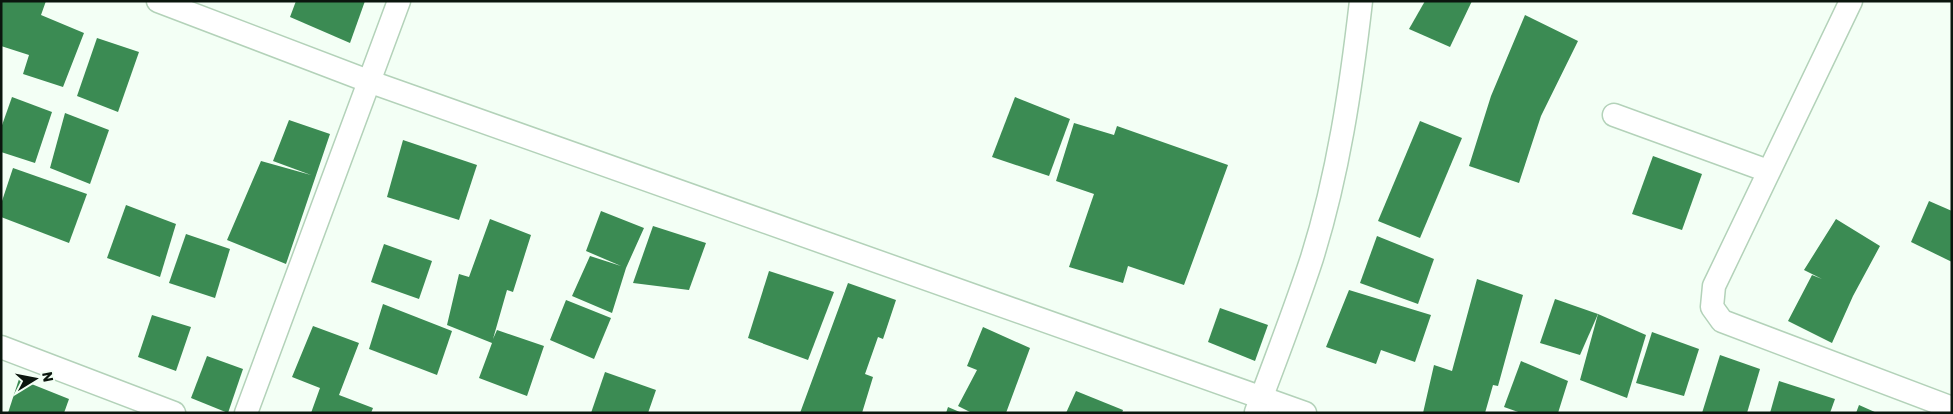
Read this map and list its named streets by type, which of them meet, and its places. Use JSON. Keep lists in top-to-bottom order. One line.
{"north":"right"}
